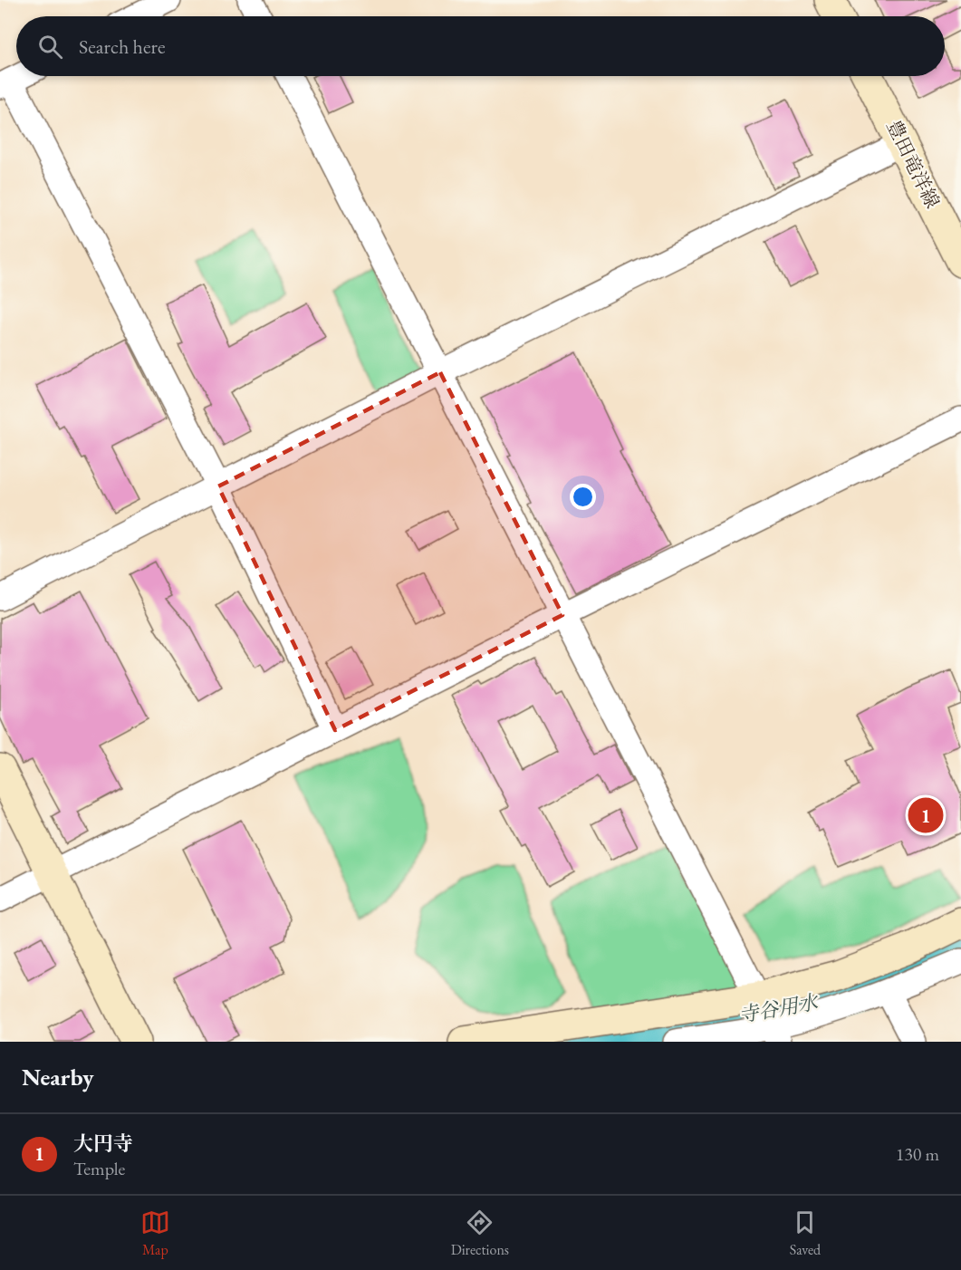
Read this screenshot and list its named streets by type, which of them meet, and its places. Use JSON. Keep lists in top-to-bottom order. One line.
{"streets":{"street":["豊田竜洋線"]},"water":["寺谷用水"],"page":{"search":"Search here","pins":"1","heading":"Nearby","list":[{"mark":"1","name":"大円寺","note":"Temple","value":"130 m"}],"nav":["Map","Directions","Saved"]}}
